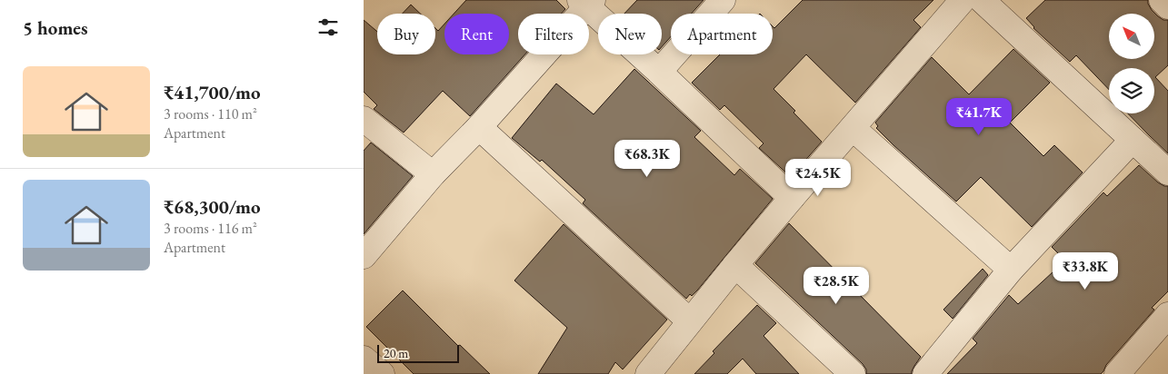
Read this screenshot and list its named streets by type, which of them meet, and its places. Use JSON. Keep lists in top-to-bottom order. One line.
{"scale_bar":"20 m","north":"top left","page":{"heading":"5 homes","chip":["Buy","Rent","Filters","New","Apartment"],"list":[{"name":"₹41,700/mo","note":"3 rooms · 110 m² · Apartment"},{"name":"₹68,300/mo","note":"3 rooms · 116 m² · Apartment"}],"price":["₹41.7K","₹68.3K","₹24.5K","₹33.8K","₹28.5K"],"scale":"20 m"}}
